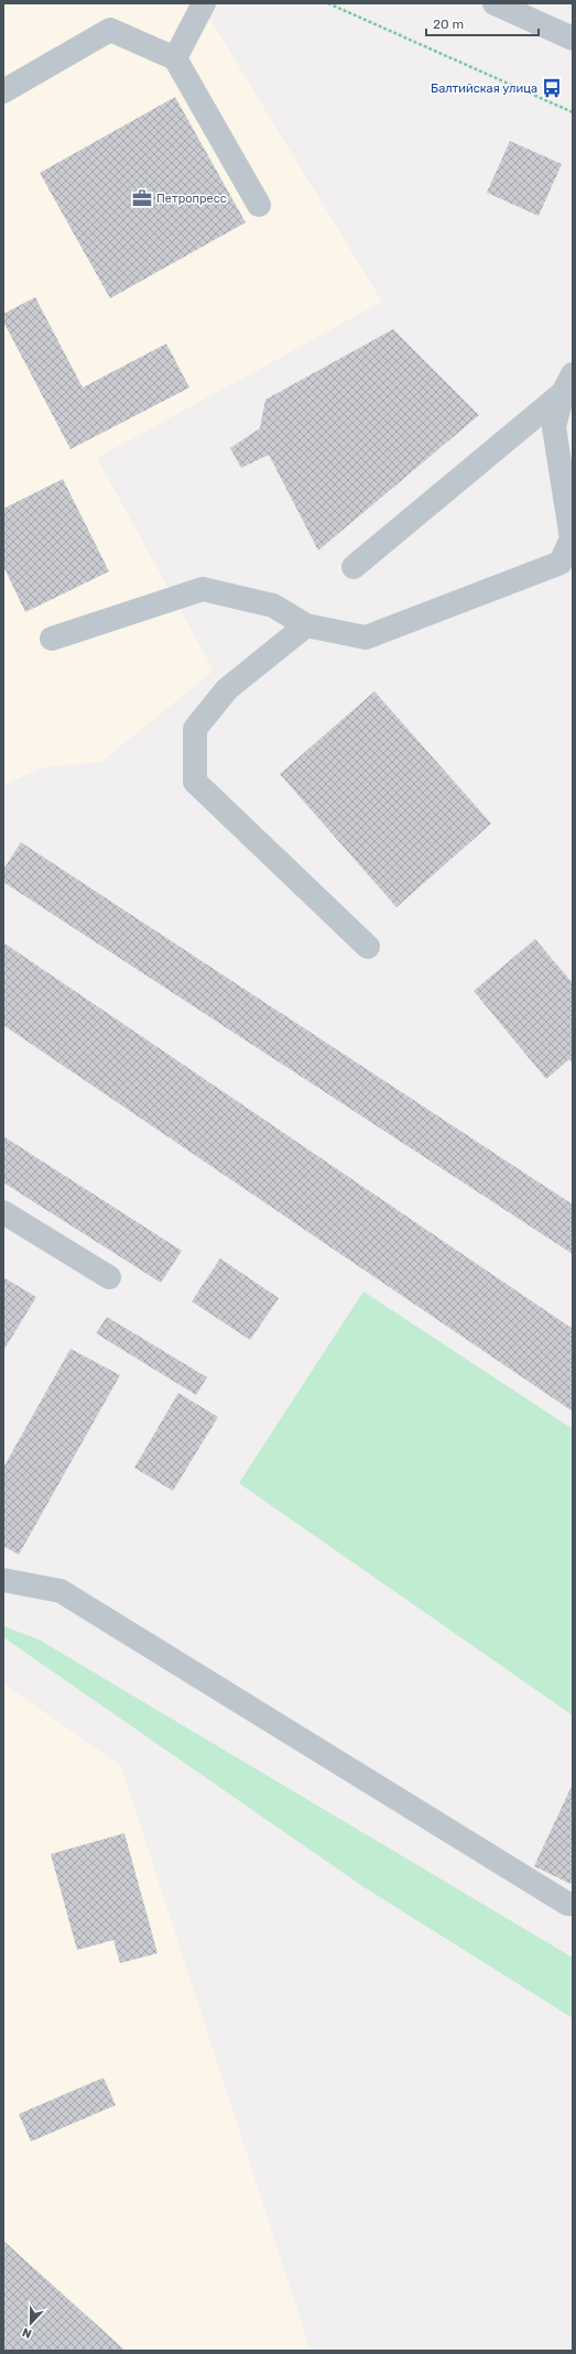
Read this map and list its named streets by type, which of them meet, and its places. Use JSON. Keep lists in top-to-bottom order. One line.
{"places":{"bus stop":["Балтийская улица"],"office":["Петропресс"]},"scale_bar":"20 m","north":"bottom"}
